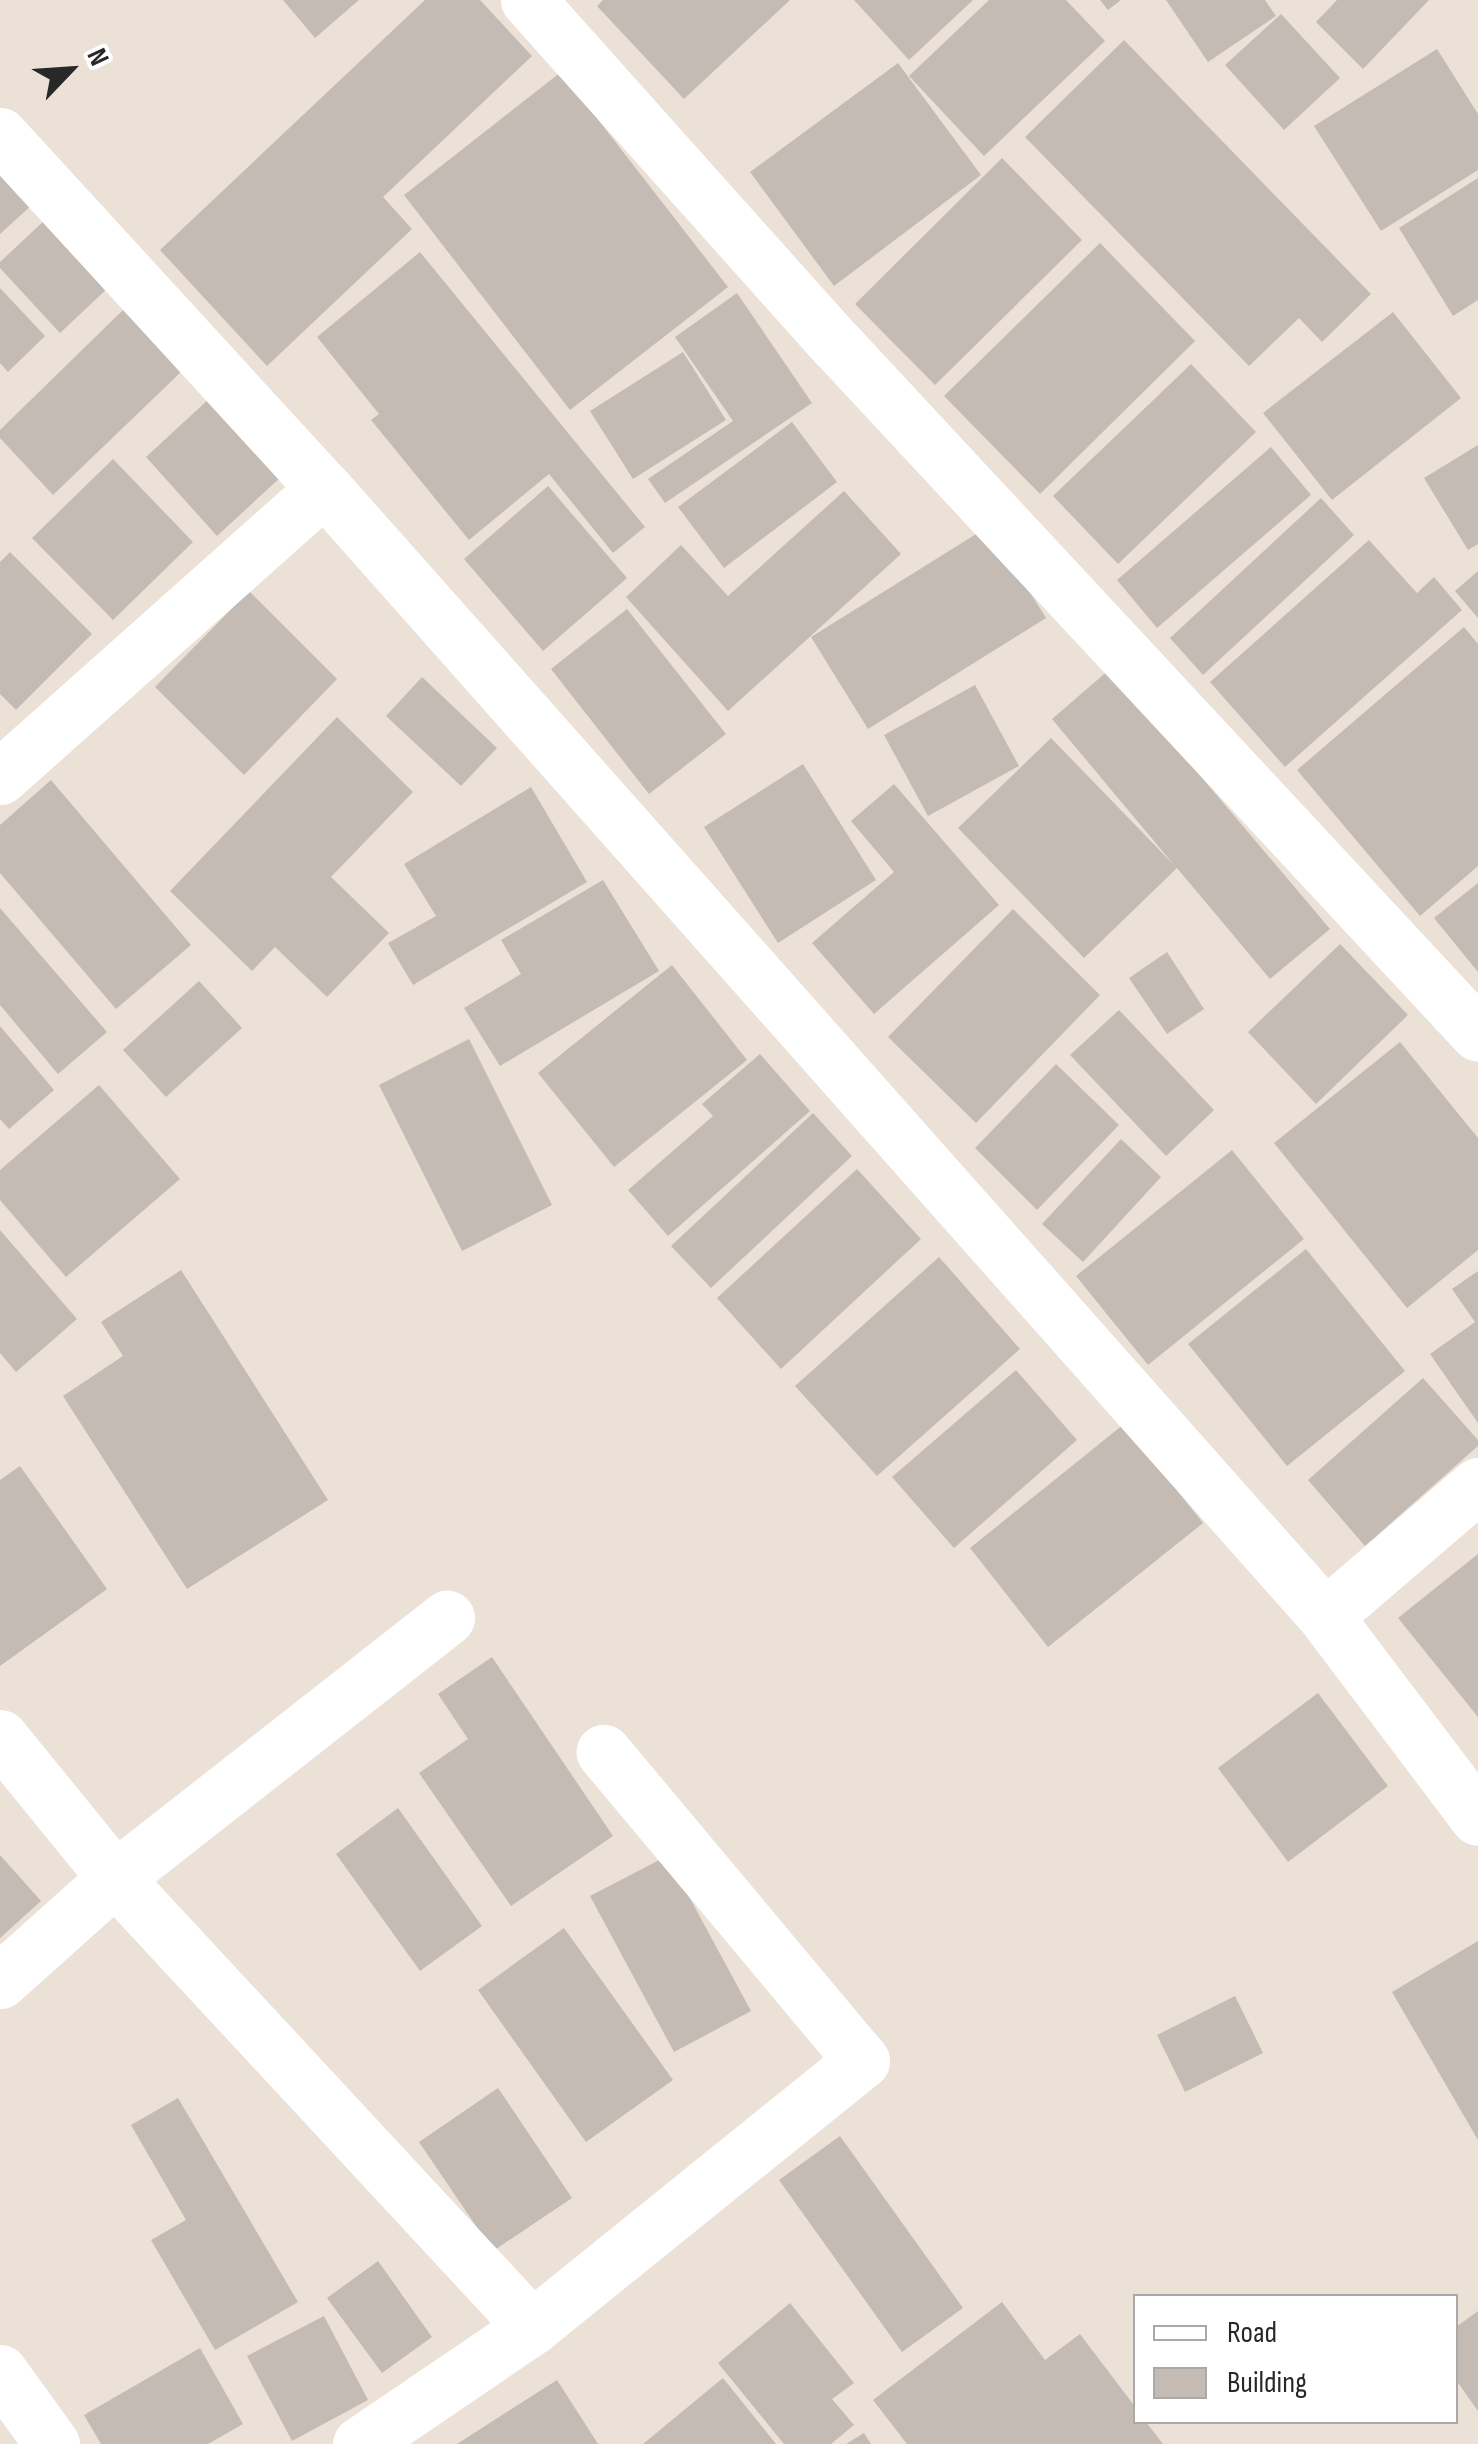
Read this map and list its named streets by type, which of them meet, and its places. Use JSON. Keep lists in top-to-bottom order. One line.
{"legend":["Road","Building"],"north":"top right"}
